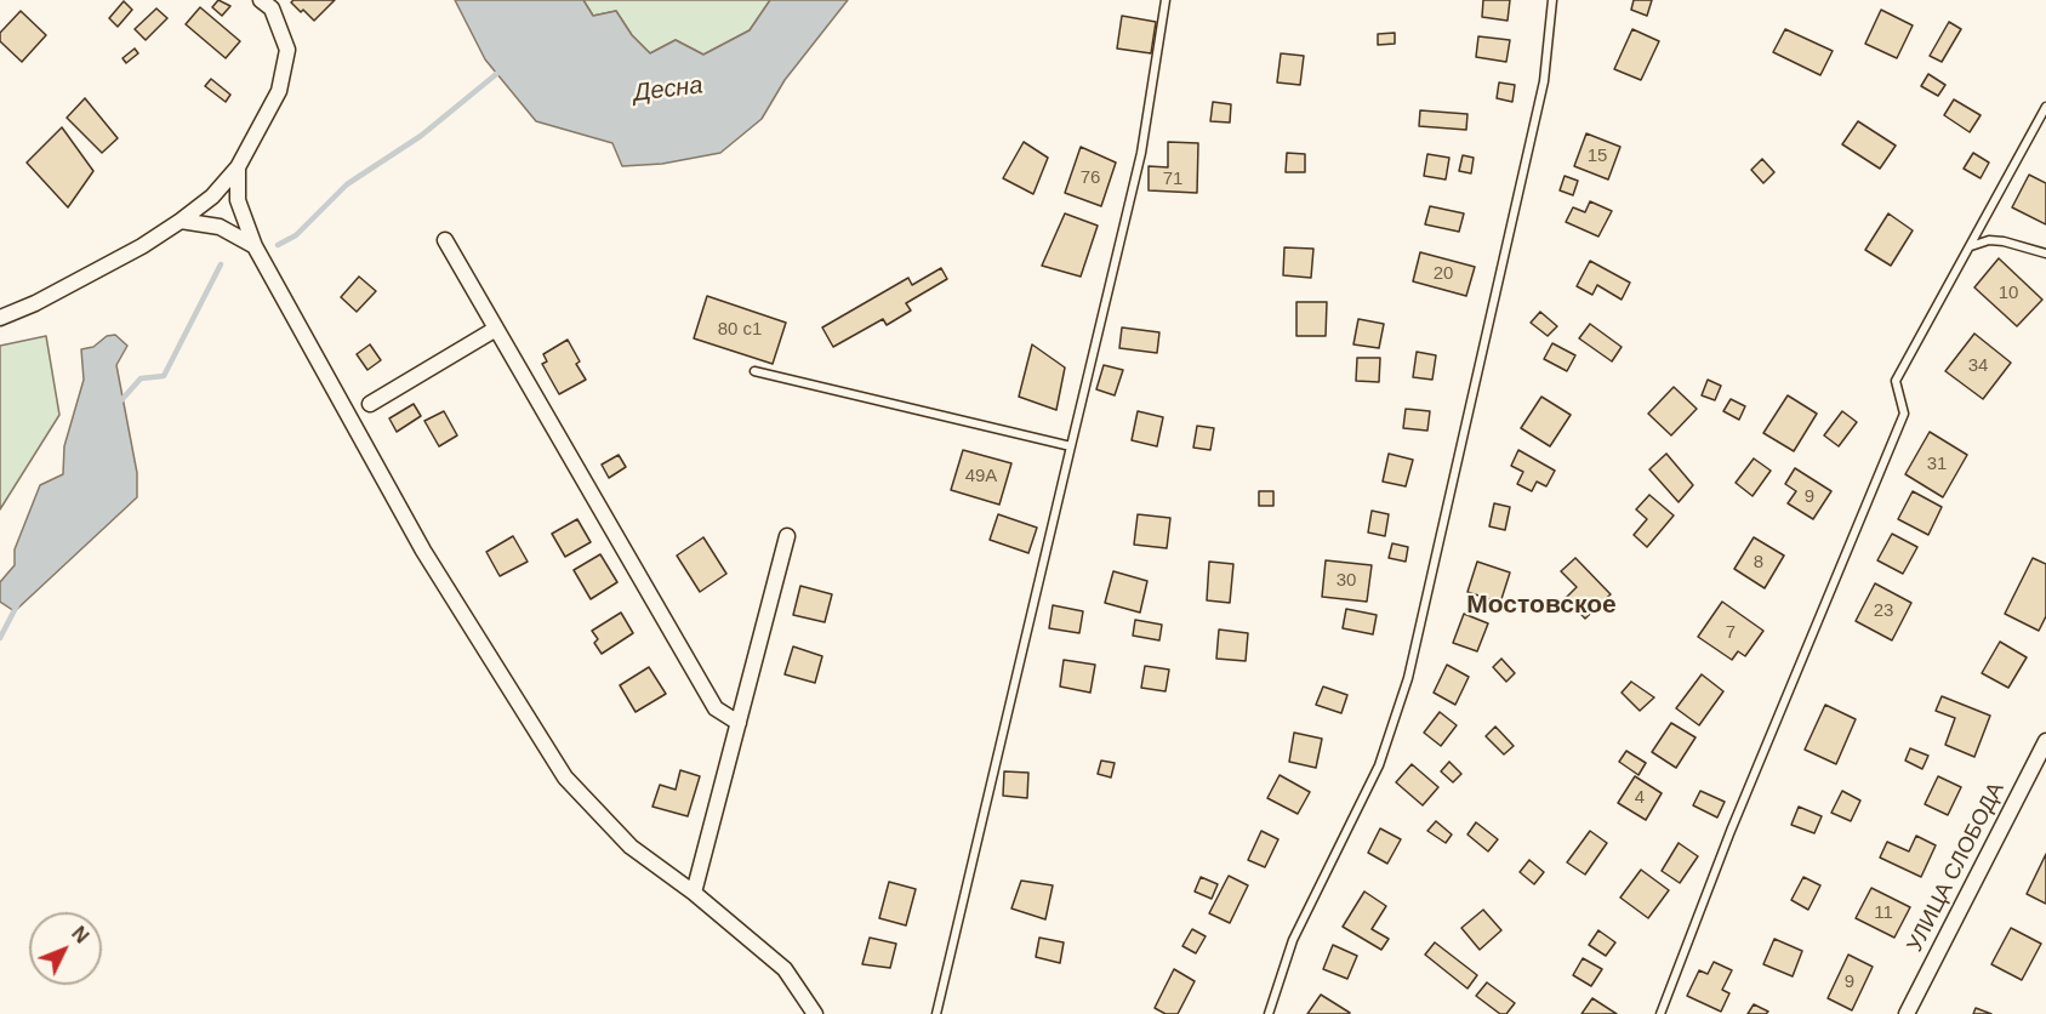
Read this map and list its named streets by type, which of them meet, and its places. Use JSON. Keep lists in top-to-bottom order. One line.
{"streets":{"street":["УЛИЦА СЛОБОДА"]},"districts":["Мостовское"],"water":["Десна"],"house_numbers":["15","76","71","20","10","80 с1","34","31","49А","9","8","30","23","7","4","11","9"],"north":"top right"}
